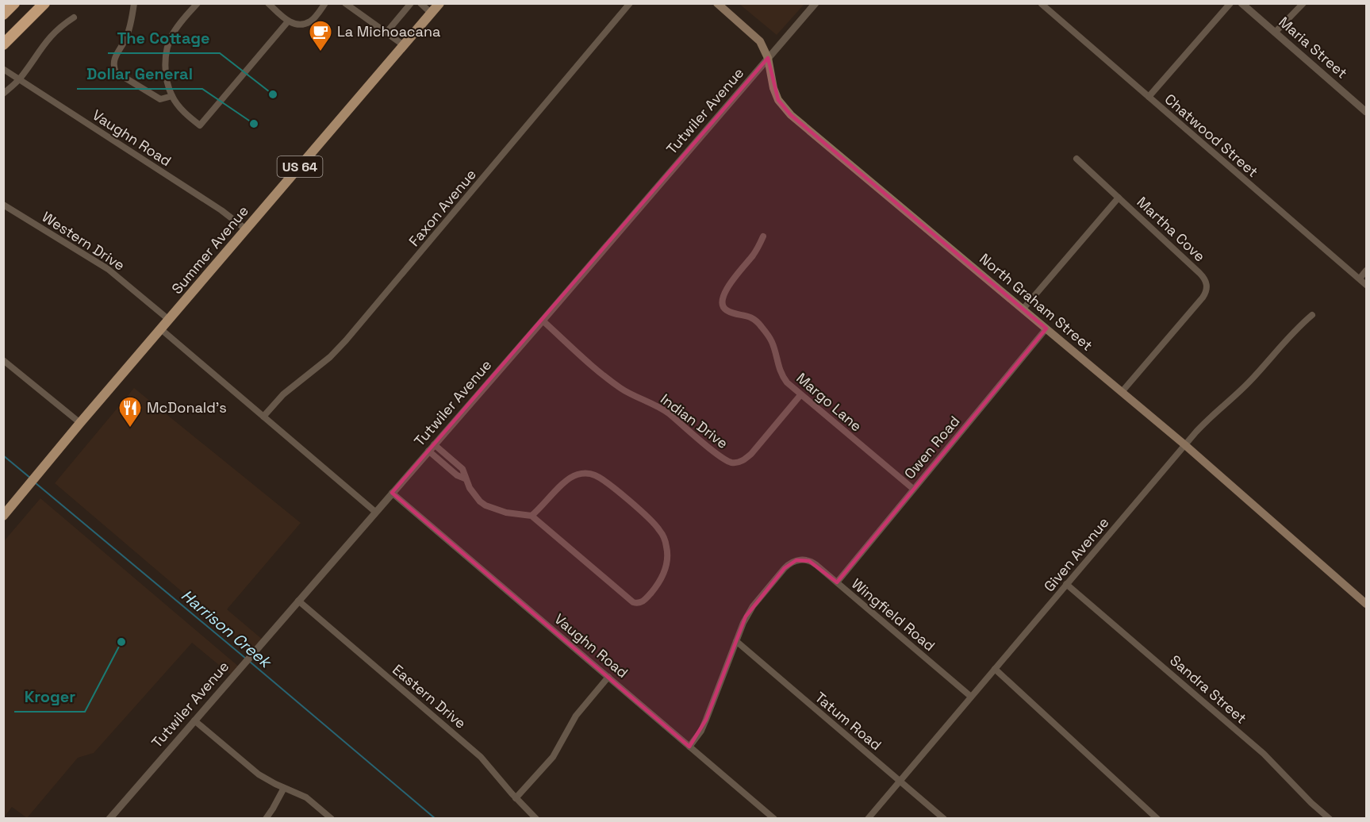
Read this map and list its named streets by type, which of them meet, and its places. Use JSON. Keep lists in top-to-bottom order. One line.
{"streets":{"main road":["US 64","Summer Avenue","North Graham Street"],"street":["Maria Street","Tutwiler Avenue","Chatwood Street","Vaughn Road","Faxon Avenue","Martha Cove","Western Drive","Margo Lane","Indian Drive","Owen Road","Given Avenue","Wingfield Road","Sandra Street","Eastern Drive","Tatum Road"]},"crossings":[["Tutwiler Avenue","Vaughn Road"],["Tutwiler Avenue","North Graham Street"],["Tutwiler Avenue","Indian Drive"],["Tutwiler Avenue","Eastern Drive"],["Vaughn Road","Summer Avenue"],["Martha Cove","North Graham Street"],["Western Drive","Summer Avenue"],["North Graham Street","Owen Road"],["North Graham Street","Given Avenue"],["Margo Lane","Indian Drive"],["Margo Lane","Owen Road"],["Owen Road","Wingfield Road"],["Given Avenue","Wingfield Road"],["Given Avenue","Sandra Street"],["Given Avenue","Tatum Road"],["Wingfield Road","Tatum Road"]],"water":["Harrison Creek"],"places":{"cafe":["La Michoacana"],"other":["The Cottage","Dollar General","Kroger"],"restaurant":["McDonald's"]}}
